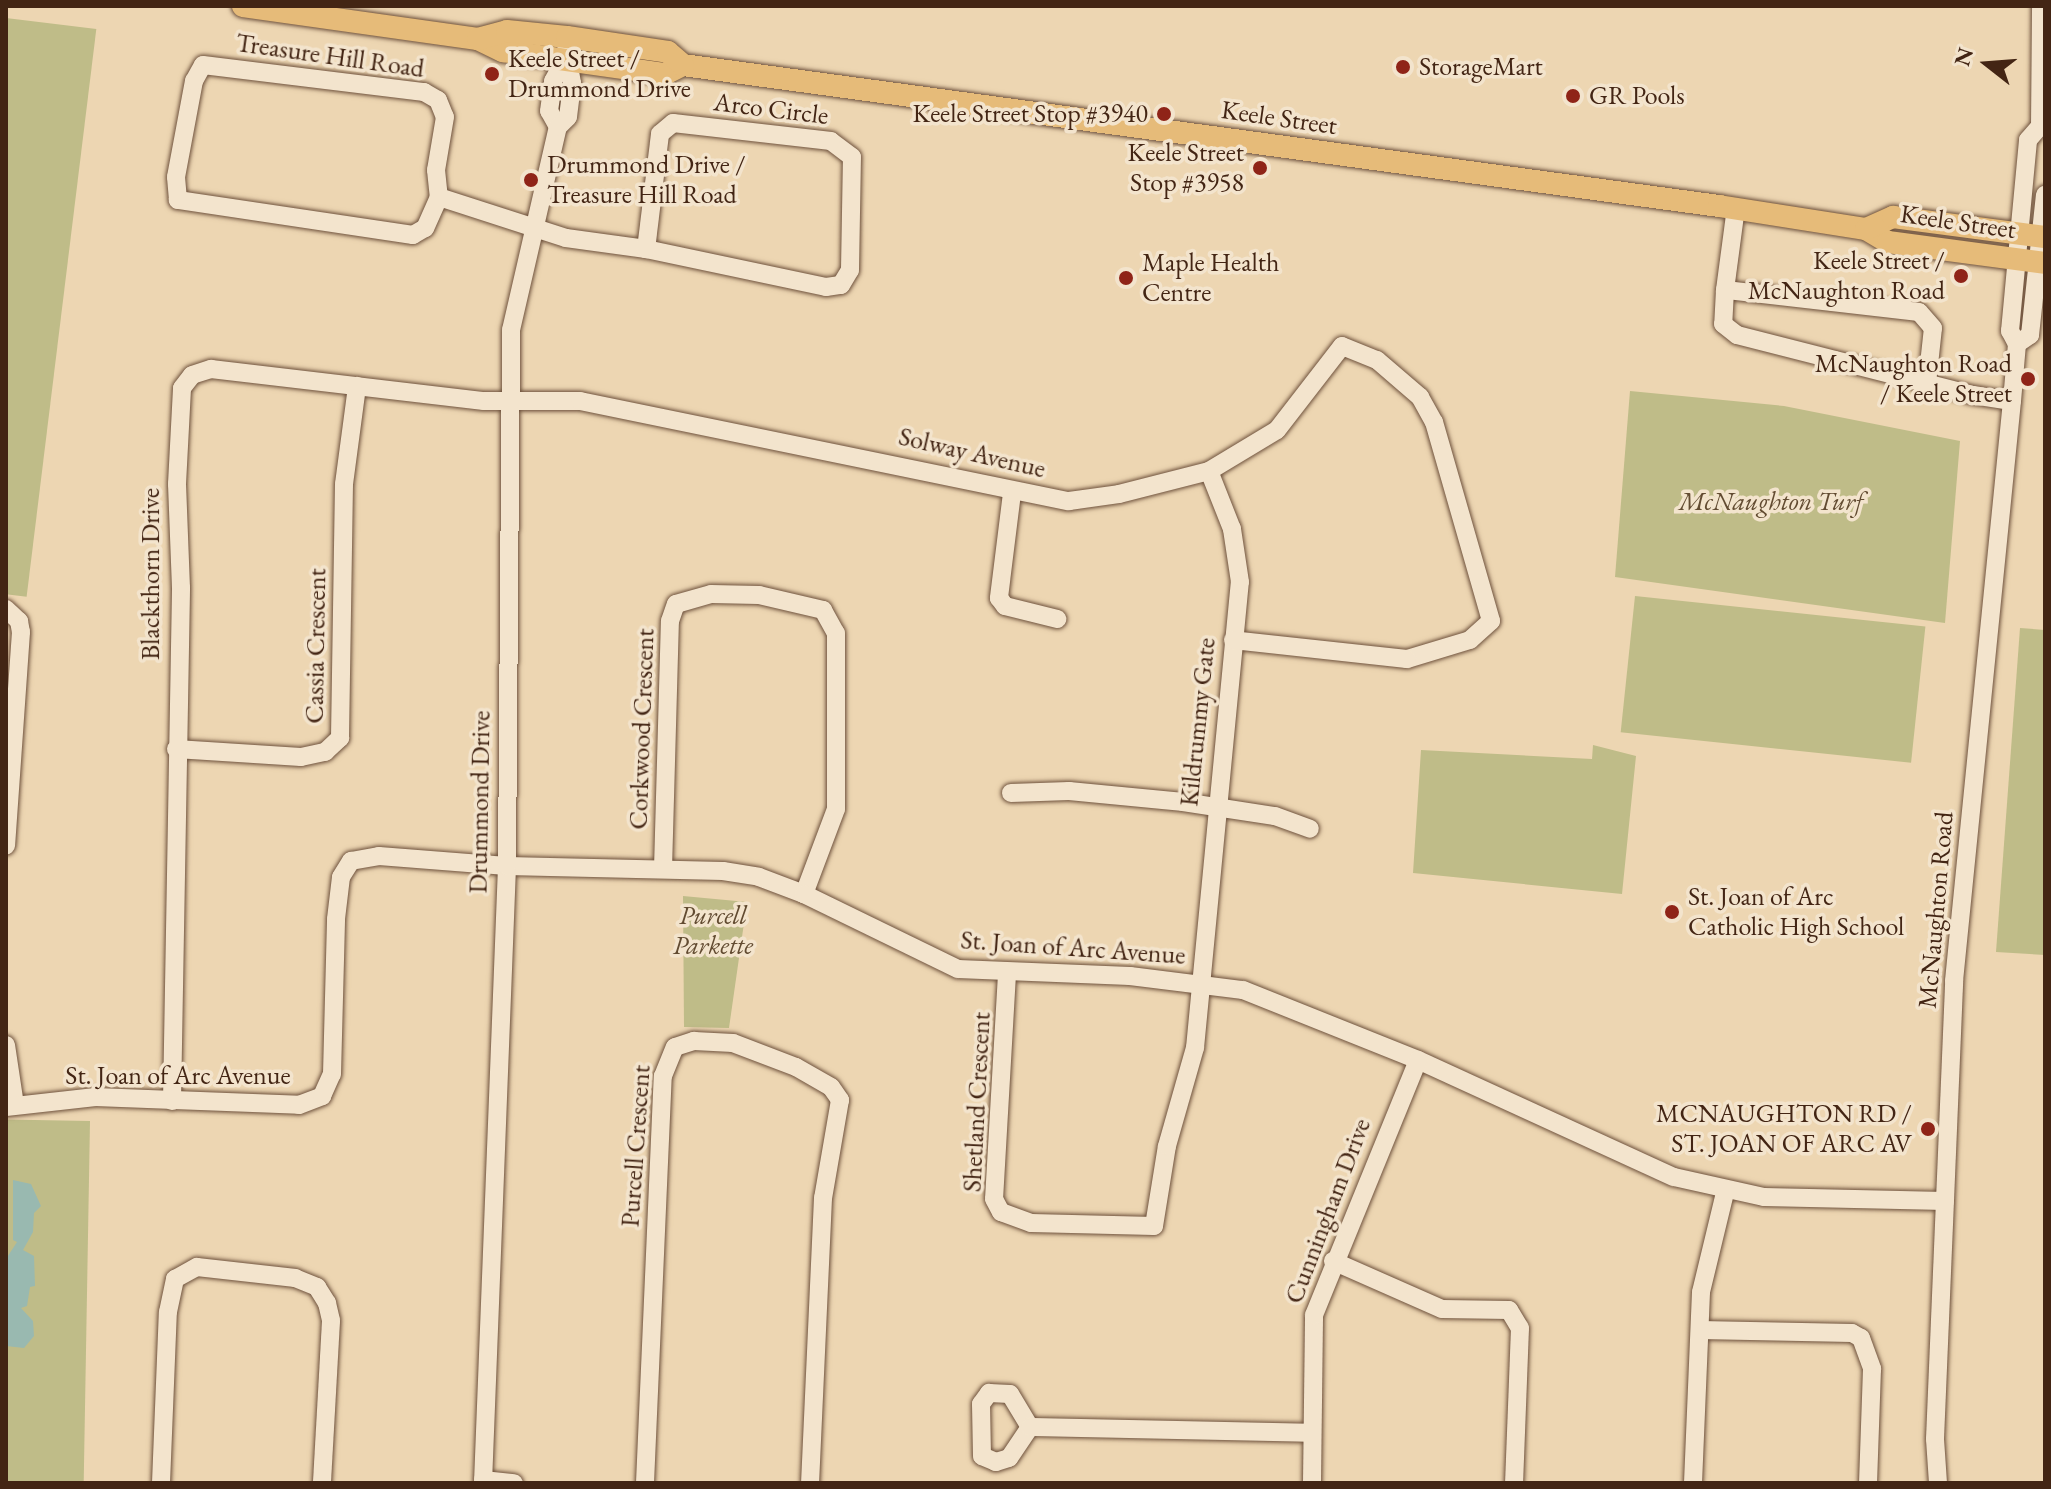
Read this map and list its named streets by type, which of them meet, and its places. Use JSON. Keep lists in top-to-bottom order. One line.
{"streets":{"main road":["Keele Street"],"street":["Treasure Hill Road","Arco Circle","Solway Avenue","Blackthorn Drive","Cassia Crescent","Kildrummy Gate","Corkwood Crescent","Drummond Drive","McNaughton Road","St. Joan of Arc Avenue","Shetland Crescent","Purcell Crescent","Cunningham Drive"]},"crossings":[["Arco Circle","Drummond Drive"],["Keele Street","Drummond Drive"],["Keele Street","McNaughton Road"],["Solway Avenue","Blackthorn Drive"],["Solway Avenue","Kildrummy Gate"],["Solway Avenue","Drummond Drive"],["Blackthorn Drive","Cassia Crescent"],["Blackthorn Drive","Drummond Drive"],["Blackthorn Drive","St. Joan of Arc Avenue"],["Kildrummy Gate","St. Joan of Arc Avenue"],["Kildrummy Gate","Shetland Crescent"],["Corkwood Crescent","St. Joan of Arc Avenue"],["Drummond Drive","St. Joan of Arc Avenue"],["McNaughton Road","St. Joan of Arc Avenue"],["St. Joan of Arc Avenue","Shetland Crescent"],["St. Joan of Arc Avenue","Cunningham Drive"]],"parks":["McNaughton Turf","Purcell Parkette"],"places":["StorageMart","Keele Street / Drummond Drive","GR Pools","Keele Street Stop #3940","Keele Street Stop #3958","Drummond Drive / Treasure Hill Road","Keele Street / McNaughton Road","Maple Health Centre","McNaughton Road / Keele Street","St. Joan of Arc Catholic High School","MCNAUGHTON RD / ST. JOAN OF ARC AV"],"north":"left"}
